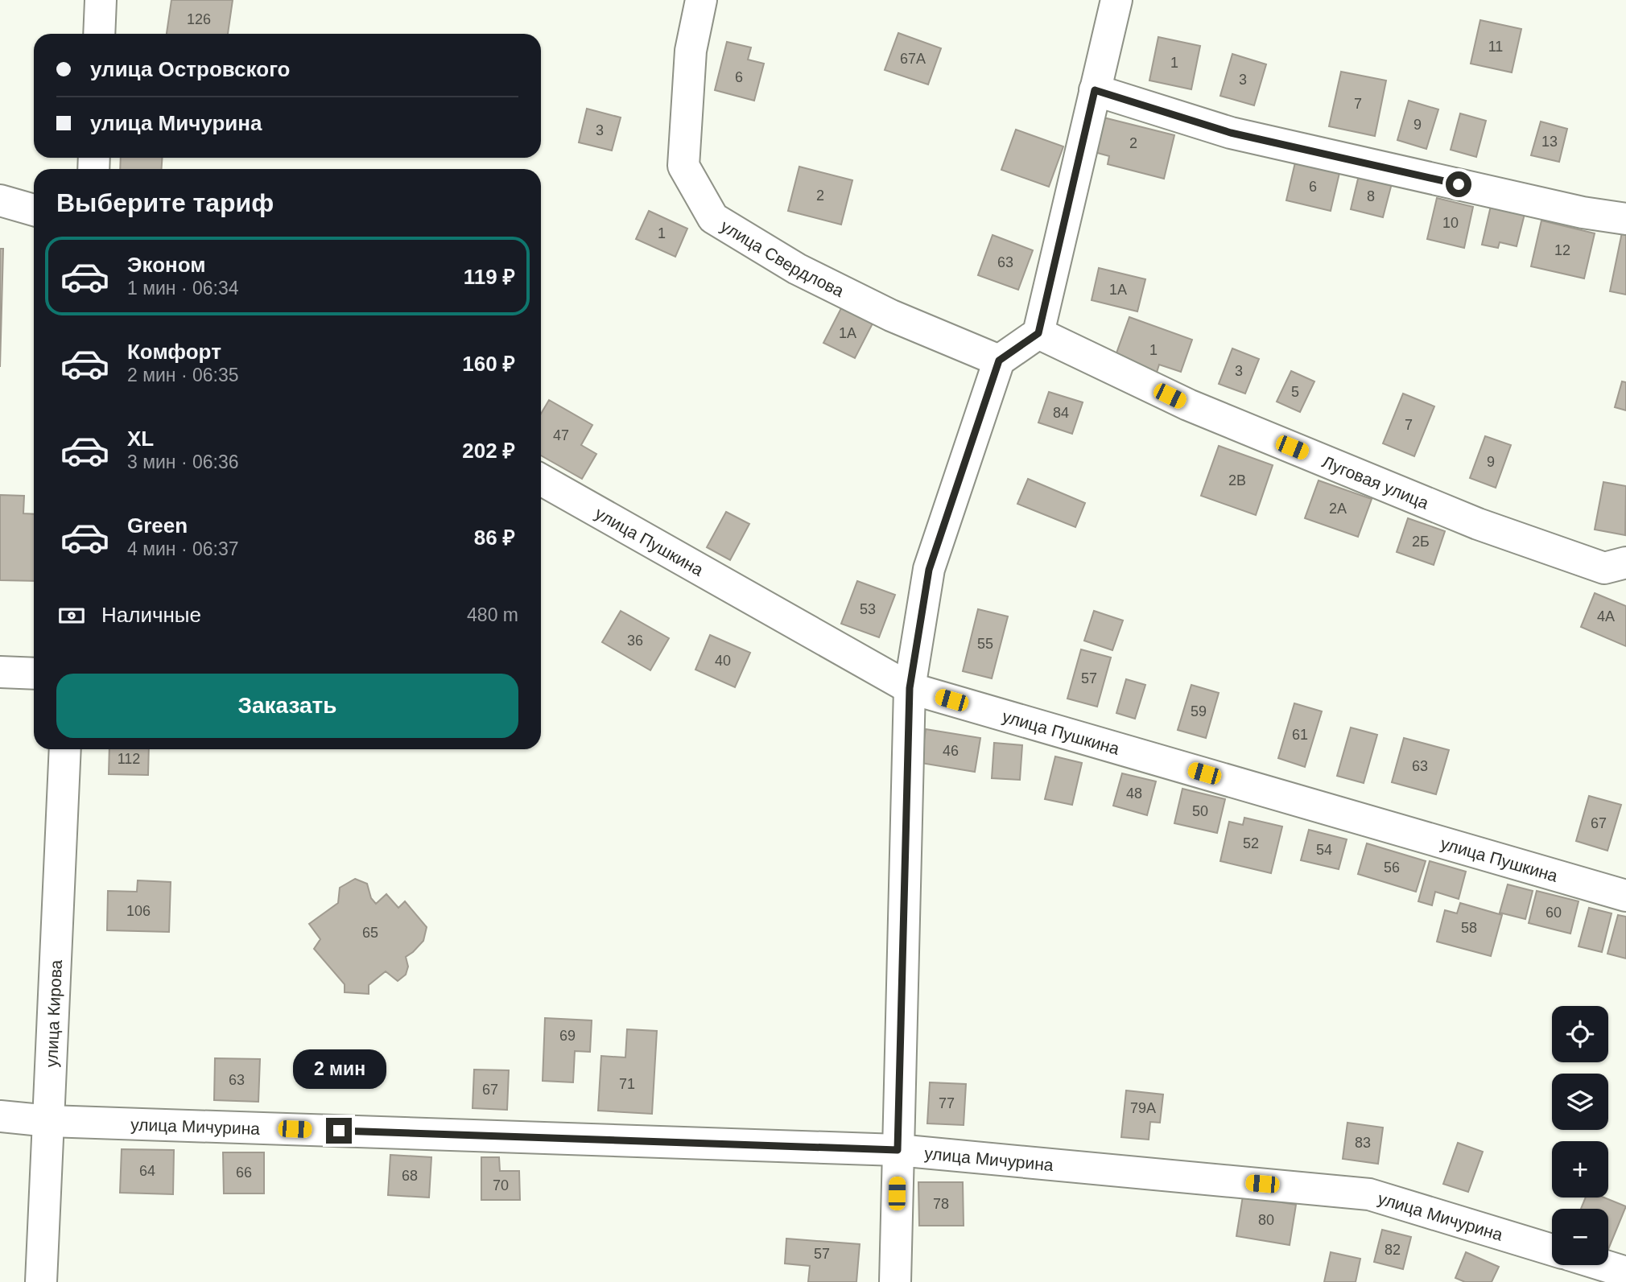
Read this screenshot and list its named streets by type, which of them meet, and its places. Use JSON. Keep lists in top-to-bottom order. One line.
{"streets":{"street":["улица Свердлова","Луговая улица","улица Пушкина","улица Кирова","улица Мичурина"]},"crossings":[["улица Кирова","улица Мичурина"]],"house_numbers":["126","11","67А","1","6","3","7","9","3","13","2","6","2","8","10","1","12","63","1А","1А","1","3","5","84","7","47","9","2В","2А","2Б","53","4А","36","55","40","57","59","61","46","112","63","48","50","67","52","54","56","106","60","58","65","69","63","71","67","77","79А","83","64","66","68","70","78","80","82","57"],"page":{"banner":["улица Островского","улица Мичурина"],"heading":"Выберите тариф","list":[{"name":"Эконом","note":"1 мин · 06:34","value":"119 ₽"},{"name":"Комфорт","note":"2 мин · 06:35","value":"160 ₽"},{"name":"XL","note":"3 мин · 06:36","value":"202 ₽"},{"name":"Green","note":"4 мин · 06:37","value":"86 ₽"}],"pay":["Наличные","480 m"],"buttons":"Заказать","map_buttons":["+","−"],"bubble":"2 мин"}}
